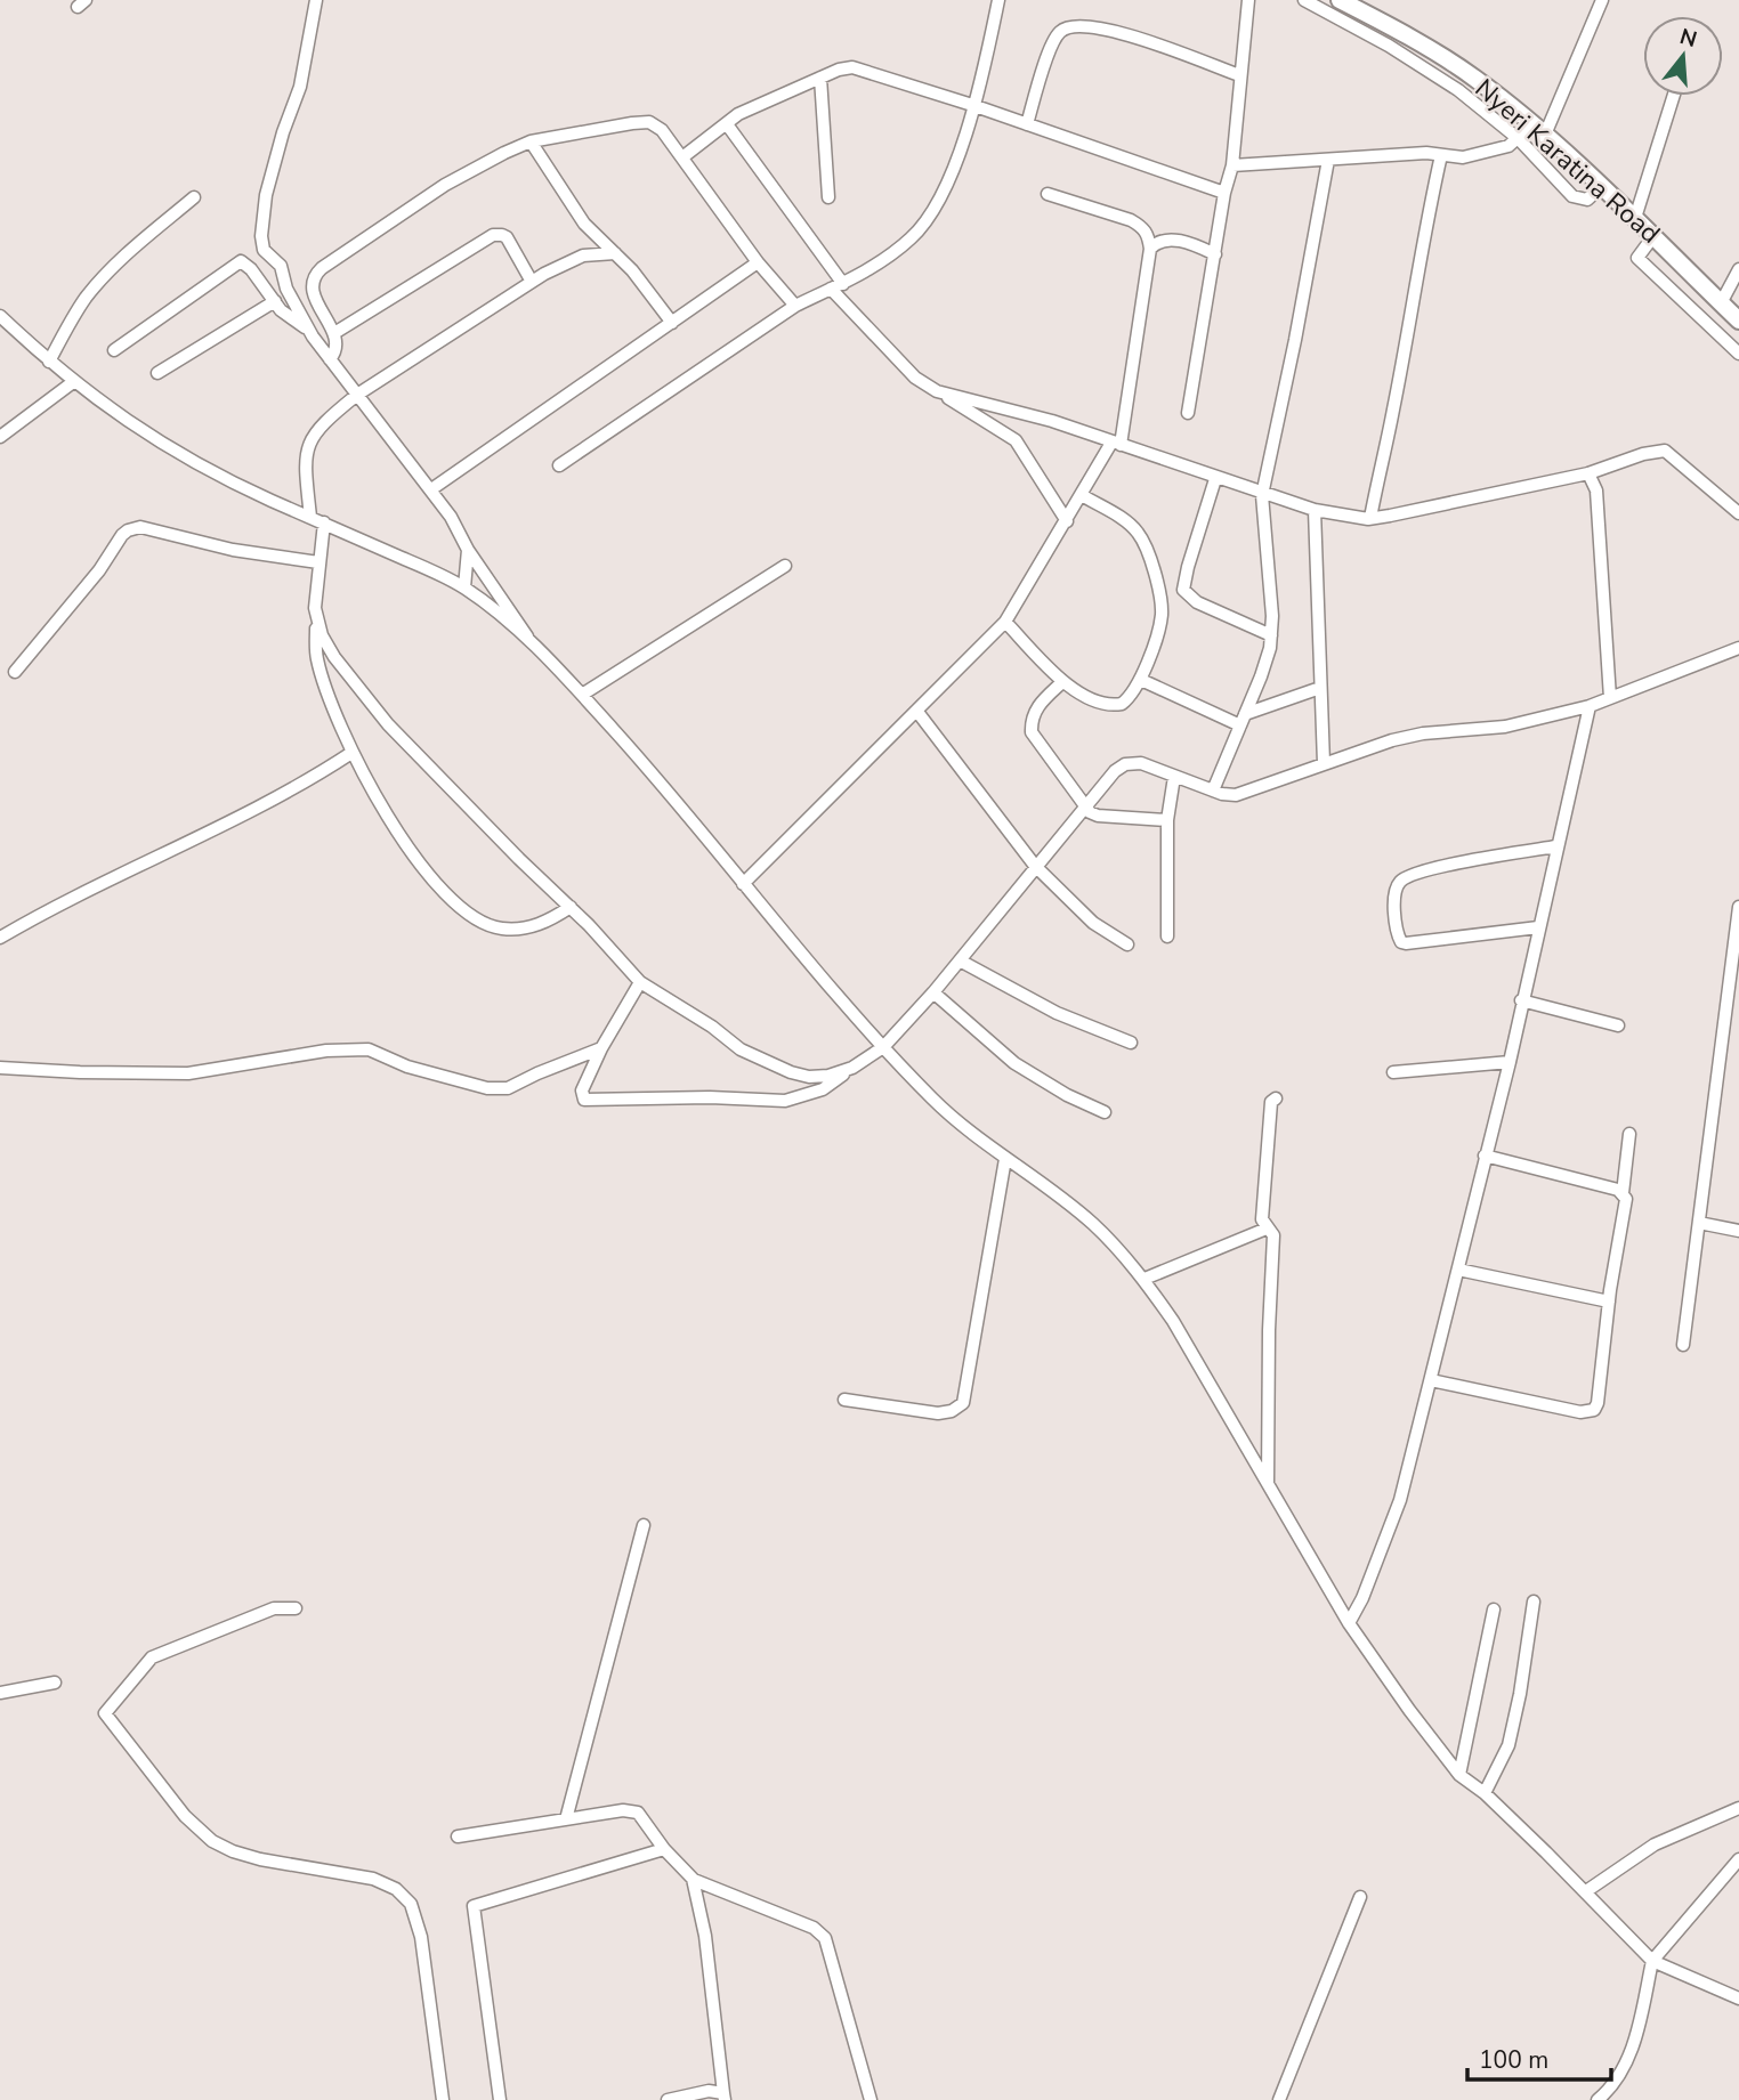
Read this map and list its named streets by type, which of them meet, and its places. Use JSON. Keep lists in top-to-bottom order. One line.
{"streets":{"highway":["Nyeri Karatina Road"]},"scale_bar":"100 m","north":"top"}
